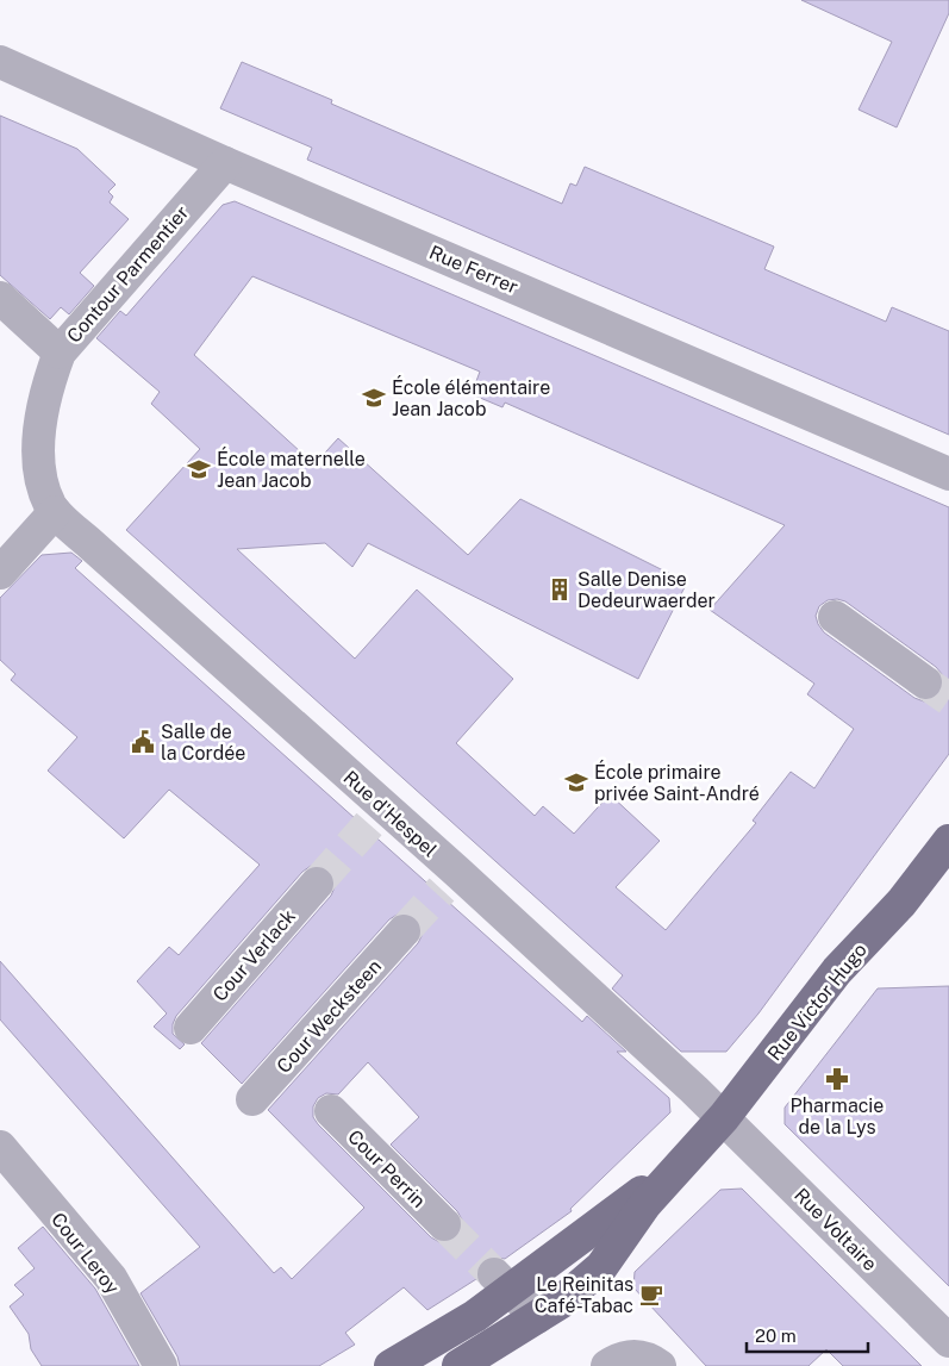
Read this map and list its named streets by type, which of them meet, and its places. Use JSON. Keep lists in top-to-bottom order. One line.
{"streets":{"main road":["Rue Victor Hugo"],"street":["Rue Ferrer","Contour Parmentier","Rue d'Hespel","Cour Verlack","Cour Wecksteen","Cour Perrin","Rue Voltaire","Cour Leroy"]},"crossings":[["Rue Ferrer","Contour Parmentier"],["Rue d'Hespel","Rue Victor Hugo"],["Rue d'Hespel","Rue Voltaire"],["Rue Victor Hugo","Rue Voltaire"]],"places":{"school or university":["École élémentaire Jean Jacob","École maternelle Jean Jacob","École primaire privée Saint-André"],"building":["Salle Denise Dedeurwaerder"],"public building":["Salle de la Cordée"],"pharmacy":["Pharmacie de la Lys"],"cafe":["Le Reinitas Café-Tabac"]},"scale_bar":"20 m"}
